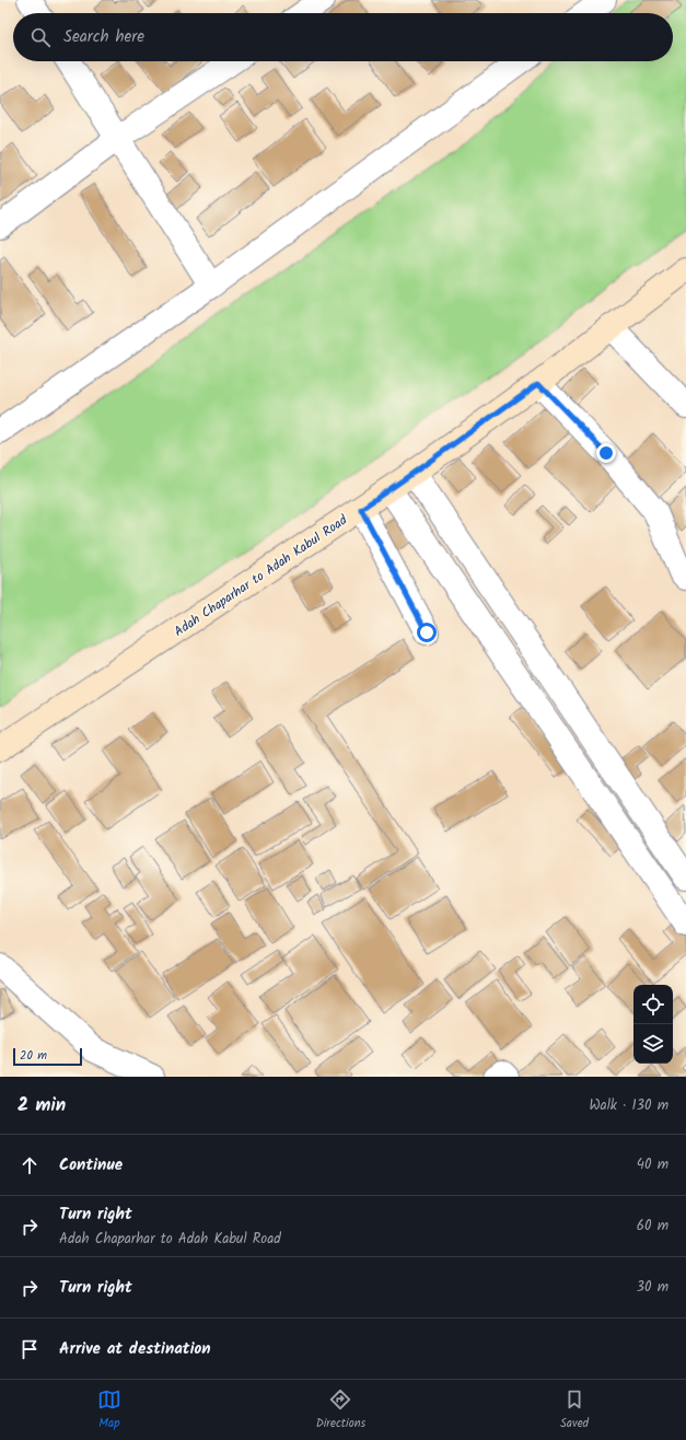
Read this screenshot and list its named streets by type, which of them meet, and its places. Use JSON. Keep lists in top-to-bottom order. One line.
{"streets":{"main road":["Adah Chaparhar to Adah Kabul Road"]},"scale_bar":"20 m","page":{"search":"Search here","scale":"20 m","heading":["2 min","Walk · 130 m"],"list":[["Continue","40 m"],["Turn right","Adah Chaparhar to Adah Kabul Road","60 m"],["Turn right","30 m"],"Arrive at destination"],"nav":["Map","Directions","Saved"]}}
